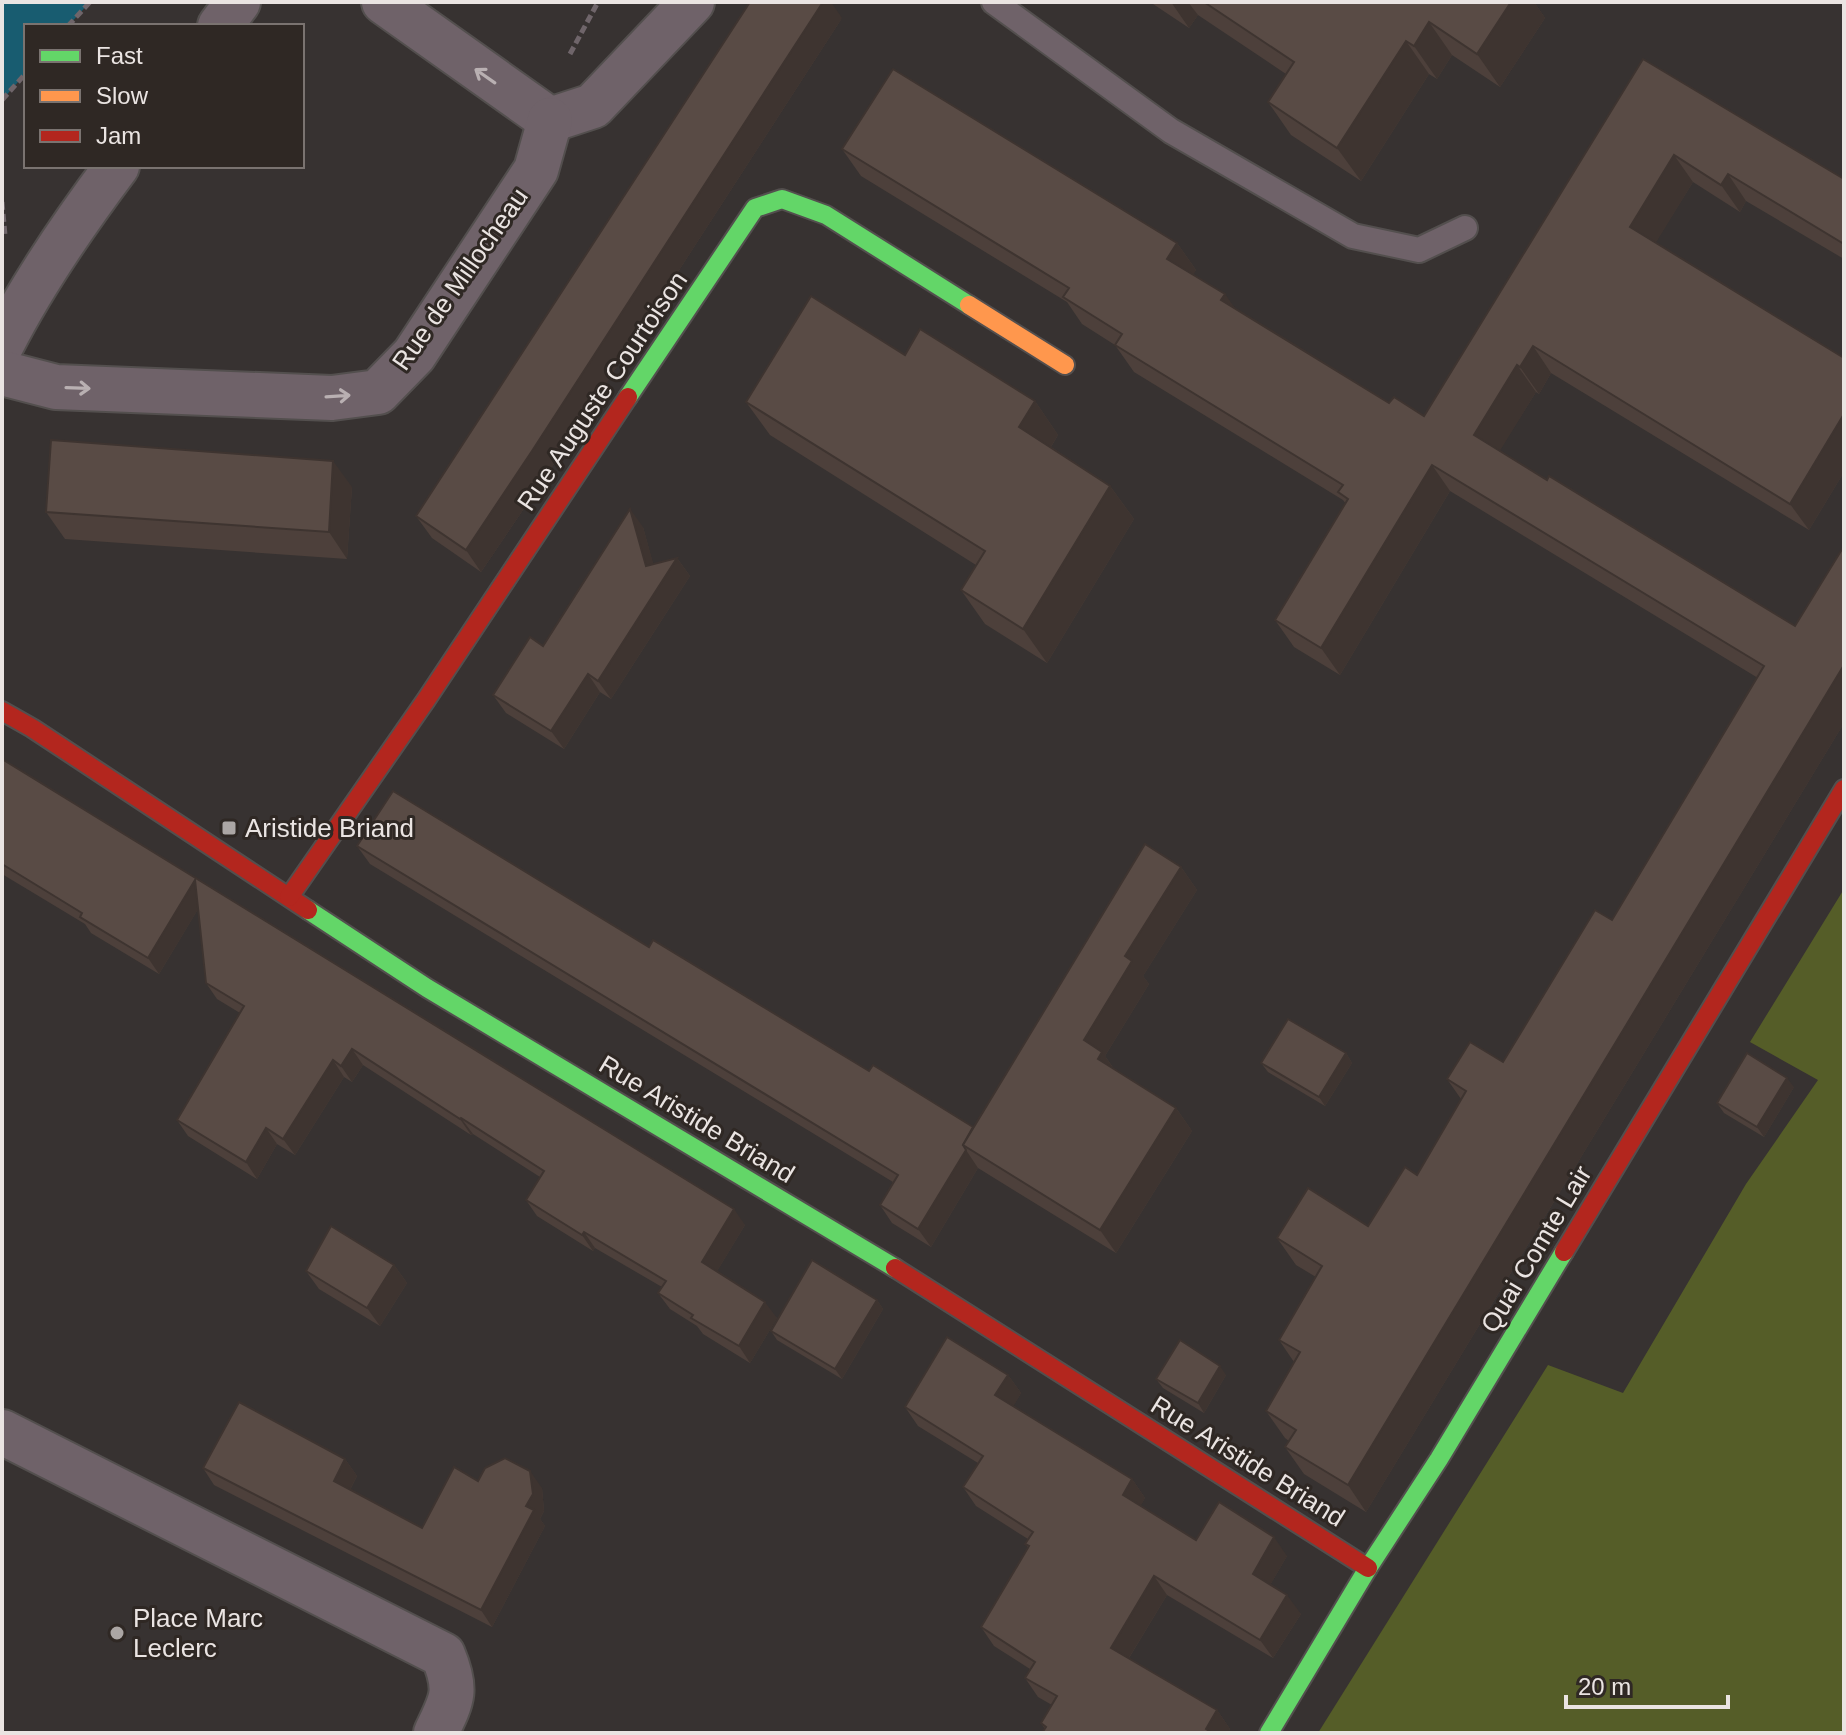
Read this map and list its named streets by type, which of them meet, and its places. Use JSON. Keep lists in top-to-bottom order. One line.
{"streets":{"street":["Rue de Millocheau","Rue Auguste Courtoison","Rue Aristide Briand","Quai Comte Lair"]},"crossings":[["Rue Auguste Courtoison","Rue Aristide Briand"],["Rue Aristide Briand","Quai Comte Lair"]],"one_way":["Rue de Millocheau"],"places":{"transit":["Aristide Briand"],"other":["Place Marc Leclerc"]},"legend":["Fast","Slow","Jam"],"scale_bar":"20 m"}
